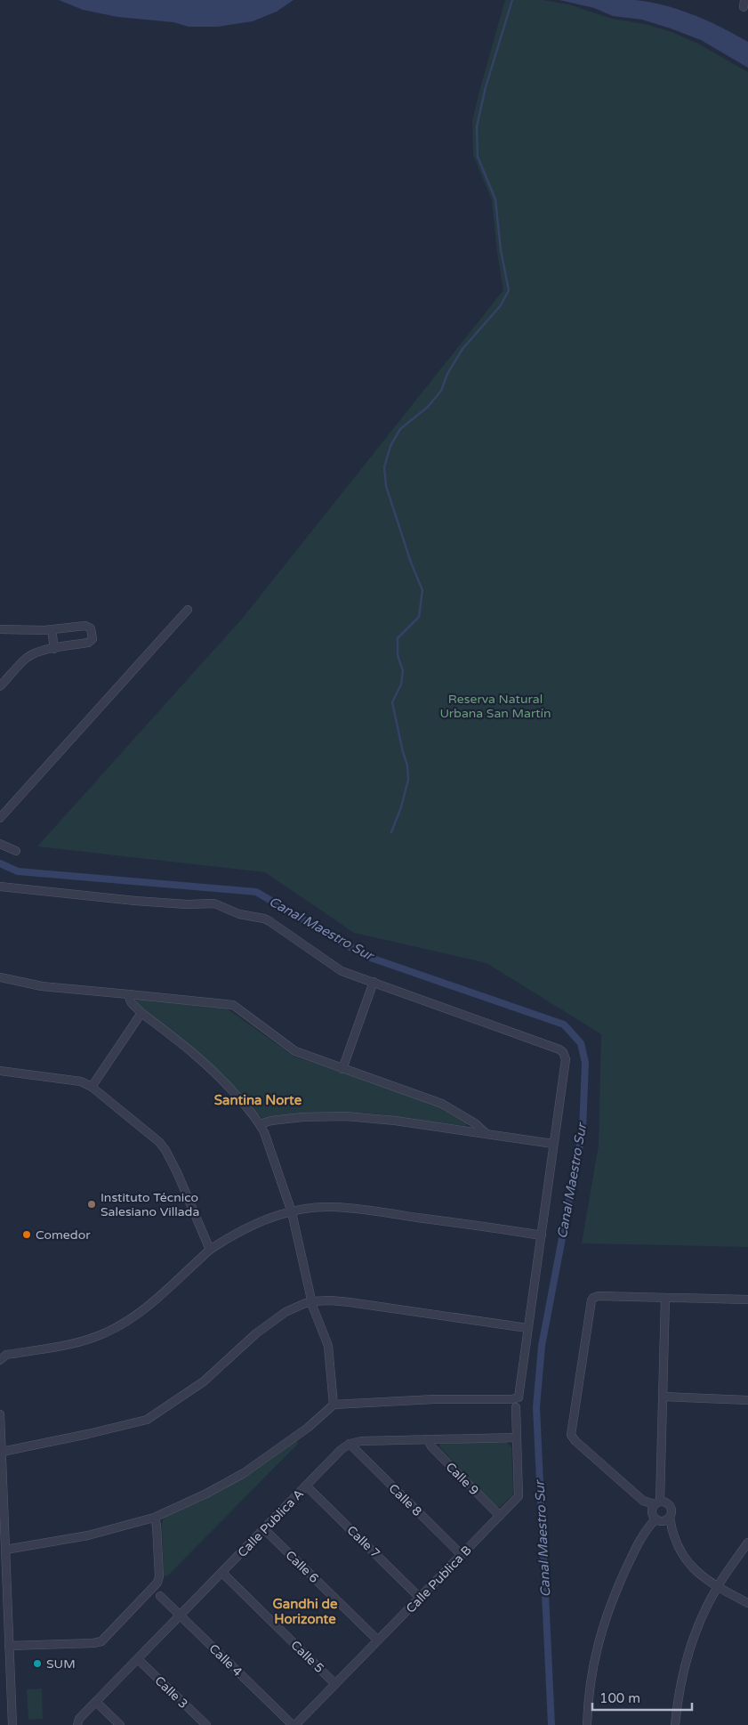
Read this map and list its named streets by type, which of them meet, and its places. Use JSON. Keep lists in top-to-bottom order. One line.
{"streets":{"street":["Calle 9","Calle 8","Calle Publica A","Calle 7","Calle 6","Calle Publica B","Calle 5","Calle 4","Calle 3"]},"crossings":[["Calle 9","Calle Publica B"],["Calle 8","Calle Publica A"],["Calle 8","Calle Publica B"],["Calle Publica A","Calle 7"],["Calle Publica A","Calle 6"],["Calle Publica A","Calle 5"],["Calle Publica A","Calle 4"],["Calle Publica A","Calle 3"],["Calle 7","Calle Publica B"],["Calle 6","Calle Publica B"],["Calle Publica B","Calle 5"],["Calle Publica B","Calle 4"]],"districts":["Santina Norte","Gandhi de Horizonte"],"water":["Canal Maestro Sur"],"parks":["Reserva Natural Urbana San Martín"],"places":["Instituto Técnico Salesiano Villada","Comedor","SUM"],"scale_bar":"100 m"}
